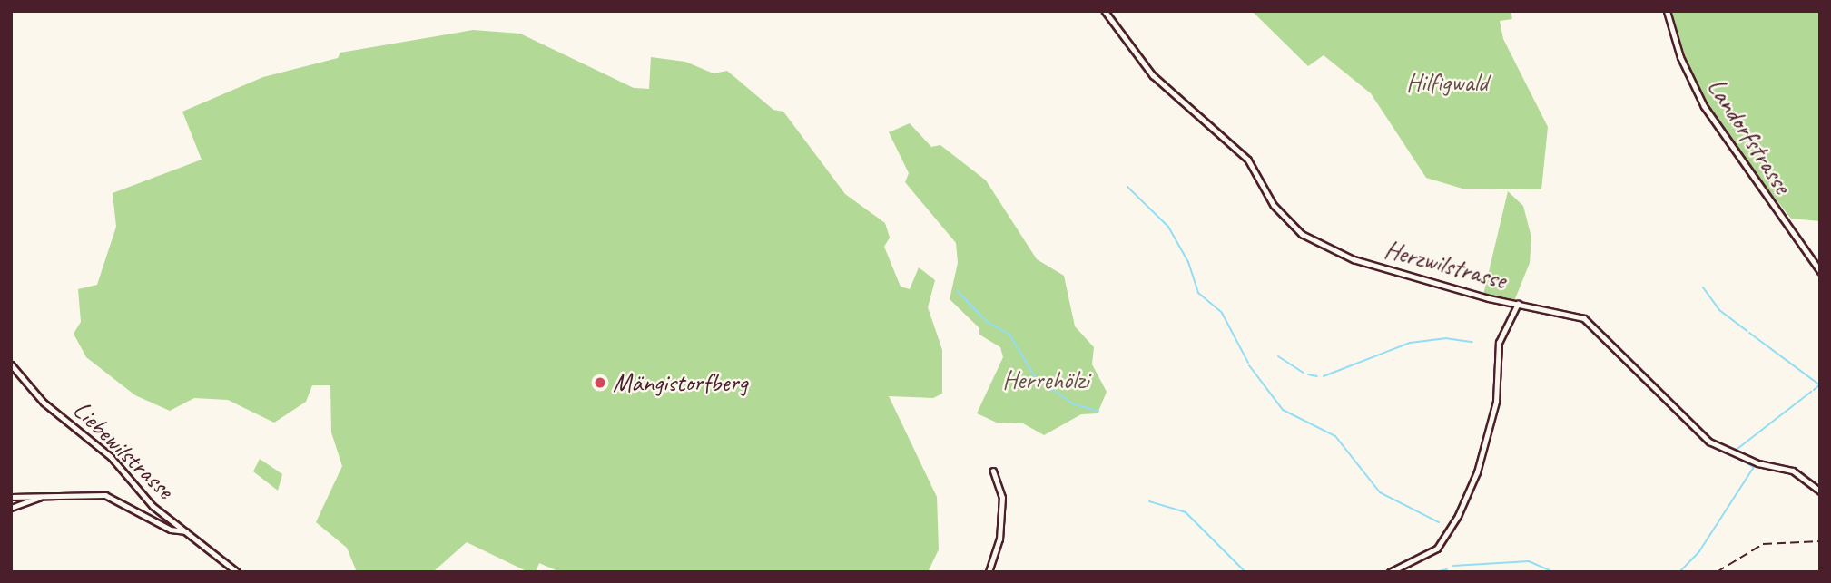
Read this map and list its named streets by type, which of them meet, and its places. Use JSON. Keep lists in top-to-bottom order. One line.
{"streets":{"street":["Landorfstrasse","Herzwilstrasse","Liebewilstrasse"]},"parks":["Hilfigwald","Herrehölzi"],"places":["Mängistorfberg"]}
